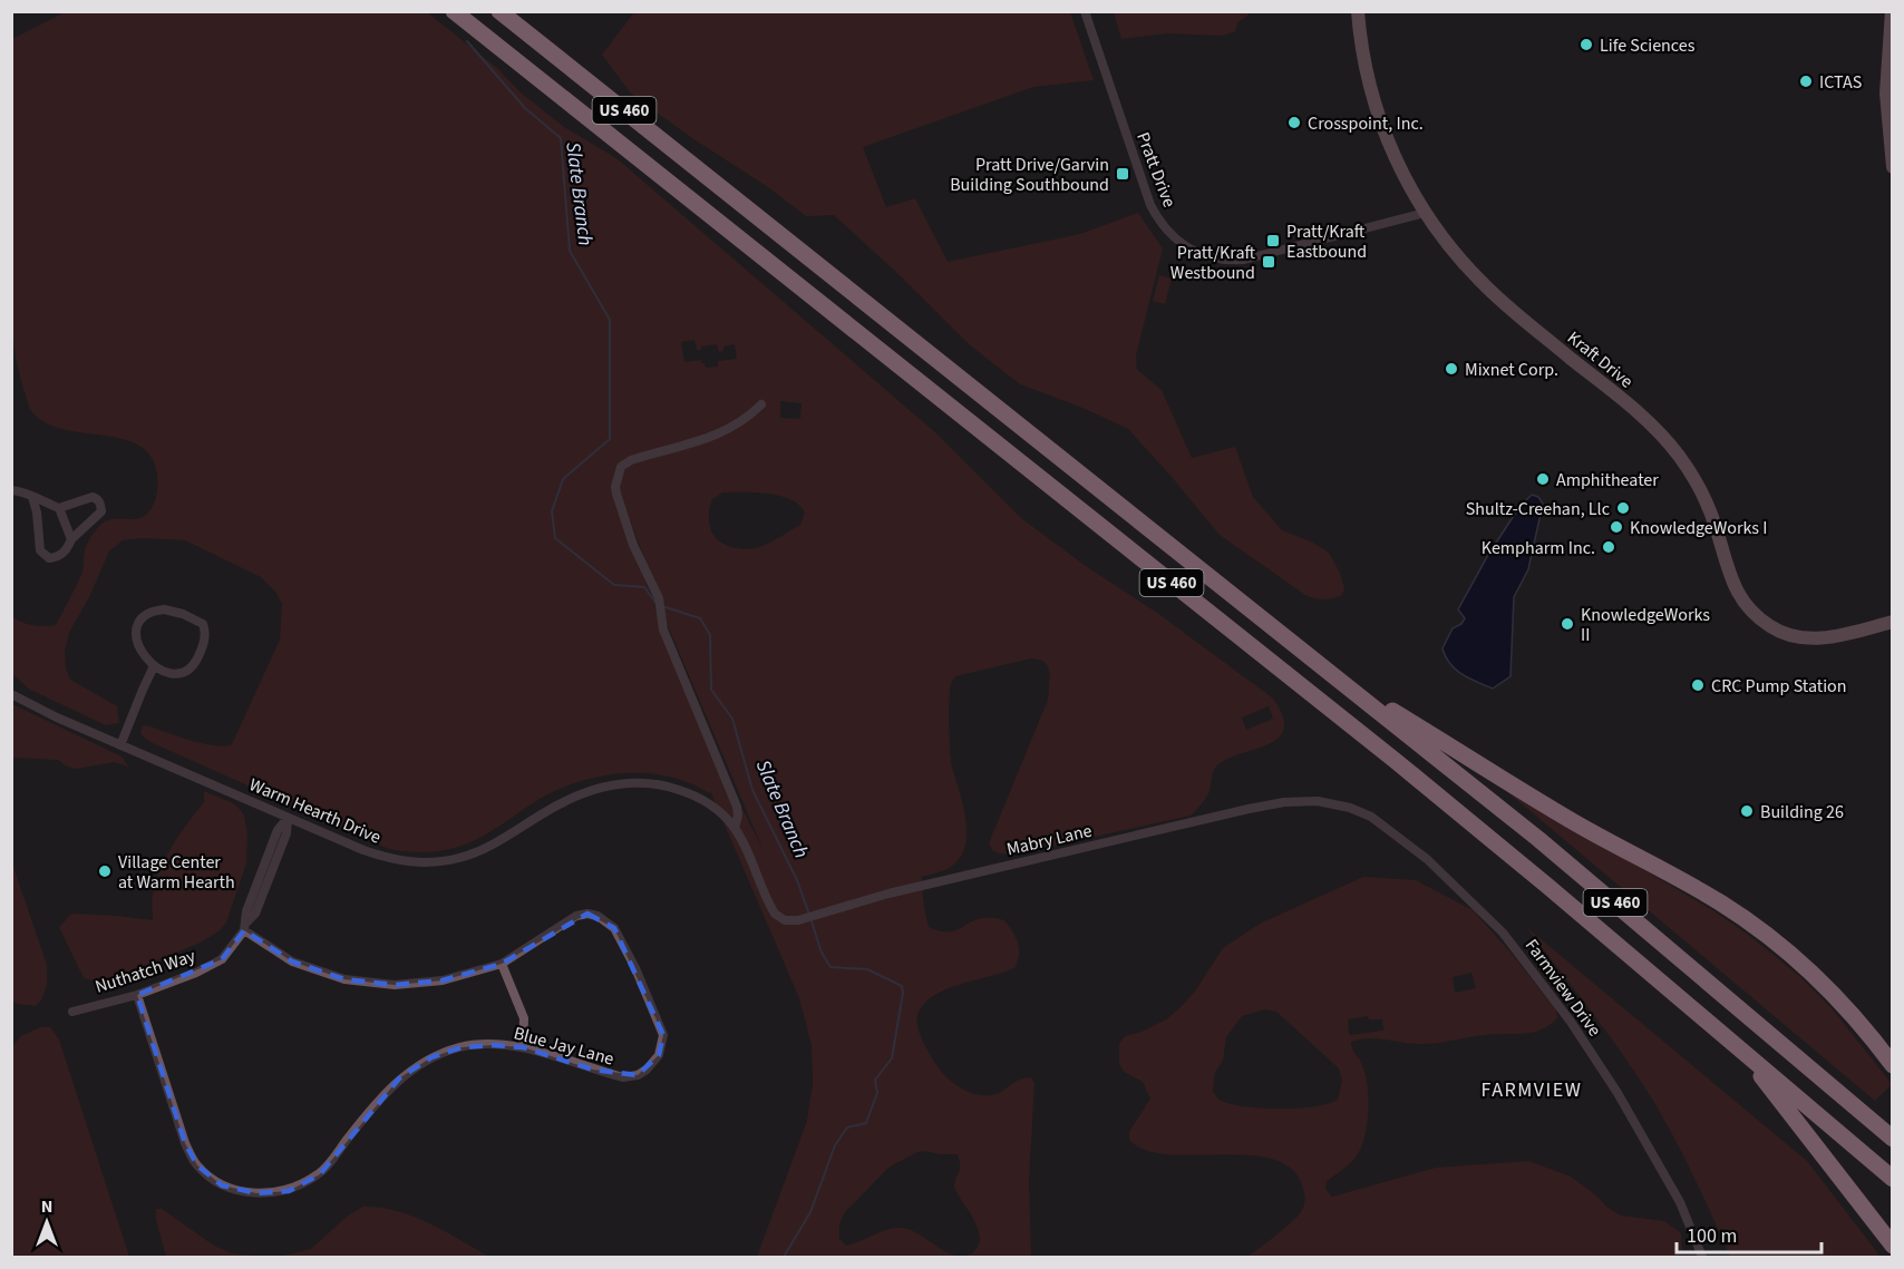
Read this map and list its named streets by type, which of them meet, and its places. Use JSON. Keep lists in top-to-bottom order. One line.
{"streets":{"highway":["US 460"],"street":["Pratt Drive","Kraft Drive","Warm Hearth Drive","Mabry Lane","Nuthatch Way","Farmview Drive","Blue Jay Lane"]},"crossings":[["Pratt Drive","Kraft Drive"],["Warm Hearth Drive","Mabry Lane"],["Warm Hearth Drive","Nuthatch Way"],["Mabry Lane","Farmview Drive"],["Nuthatch Way","Blue Jay Lane"]],"districts":["FARMVIEW"],"water":["Slate Branch"],"places":{"other":["Life Sciences","ICTAS","Crosspoint, Inc.","Mixnet Corp.","Amphitheater","Shultz-Creehan, Llc","KnowledgeWorks I","Kempharm Inc.","KnowledgeWorks II","CRC Pump Station","Building 26","Village Center at Warm Hearth"],"transit":["Pratt Drive/Garvin Building Southbound","Pratt/Kraft Eastbound","Pratt/Kraft Westbound"]},"scale_bar":"100 m","north":"top"}
